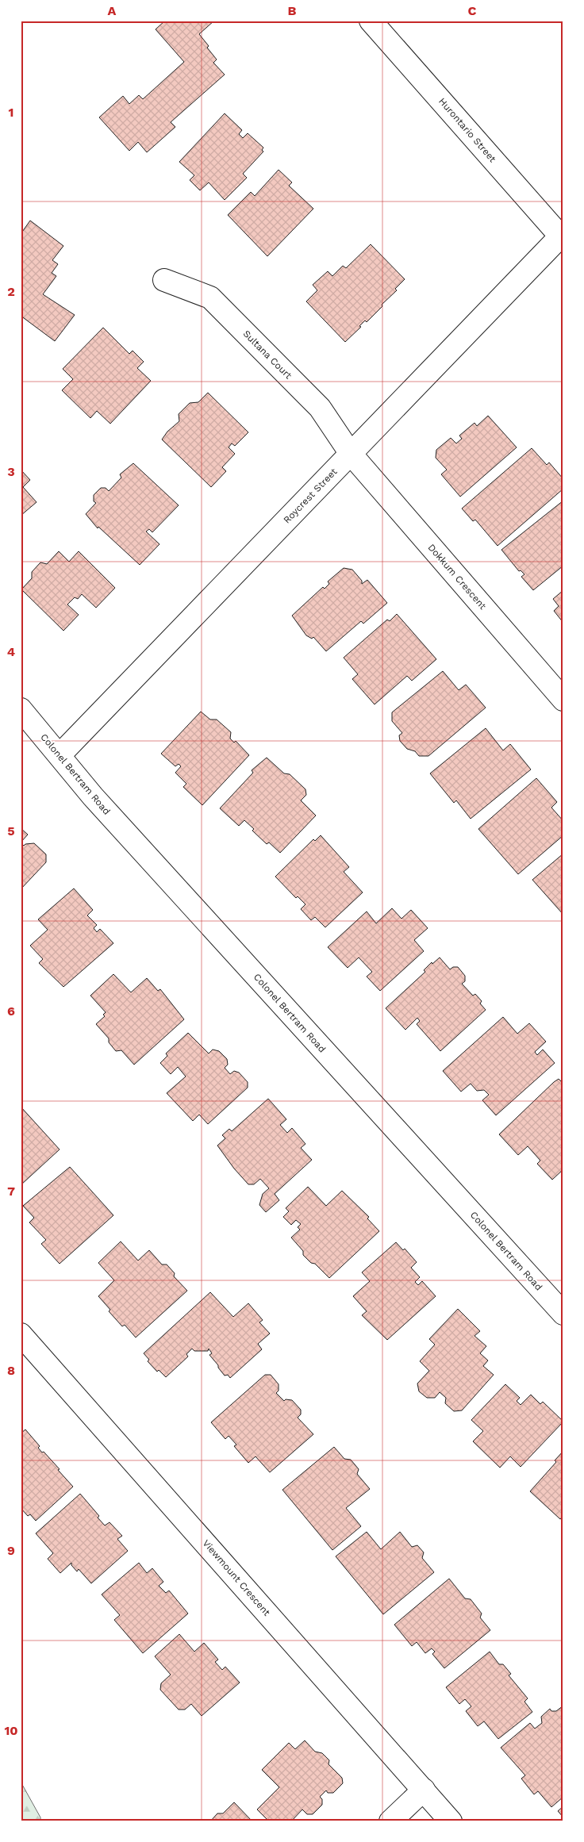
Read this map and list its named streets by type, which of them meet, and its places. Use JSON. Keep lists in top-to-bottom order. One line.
{"streets":{"street":["Hurontario Street","Sultana Court","Roycrest Street","Dokkum Crescent","Colonel Bertram Road","Viewmount Crescent"]},"crossings":[["Hurontario Street","Roycrest Street"],["Sultana Court","Roycrest Street"],["Sultana Court","Dokkum Crescent"],["Roycrest Street","Dokkum Crescent"],["Roycrest Street","Colonel Bertram Road"]],"grid":{"columns":["A","B","C"],"rows":["1","2","3","4","5","6","7","8","9","10"]}}
